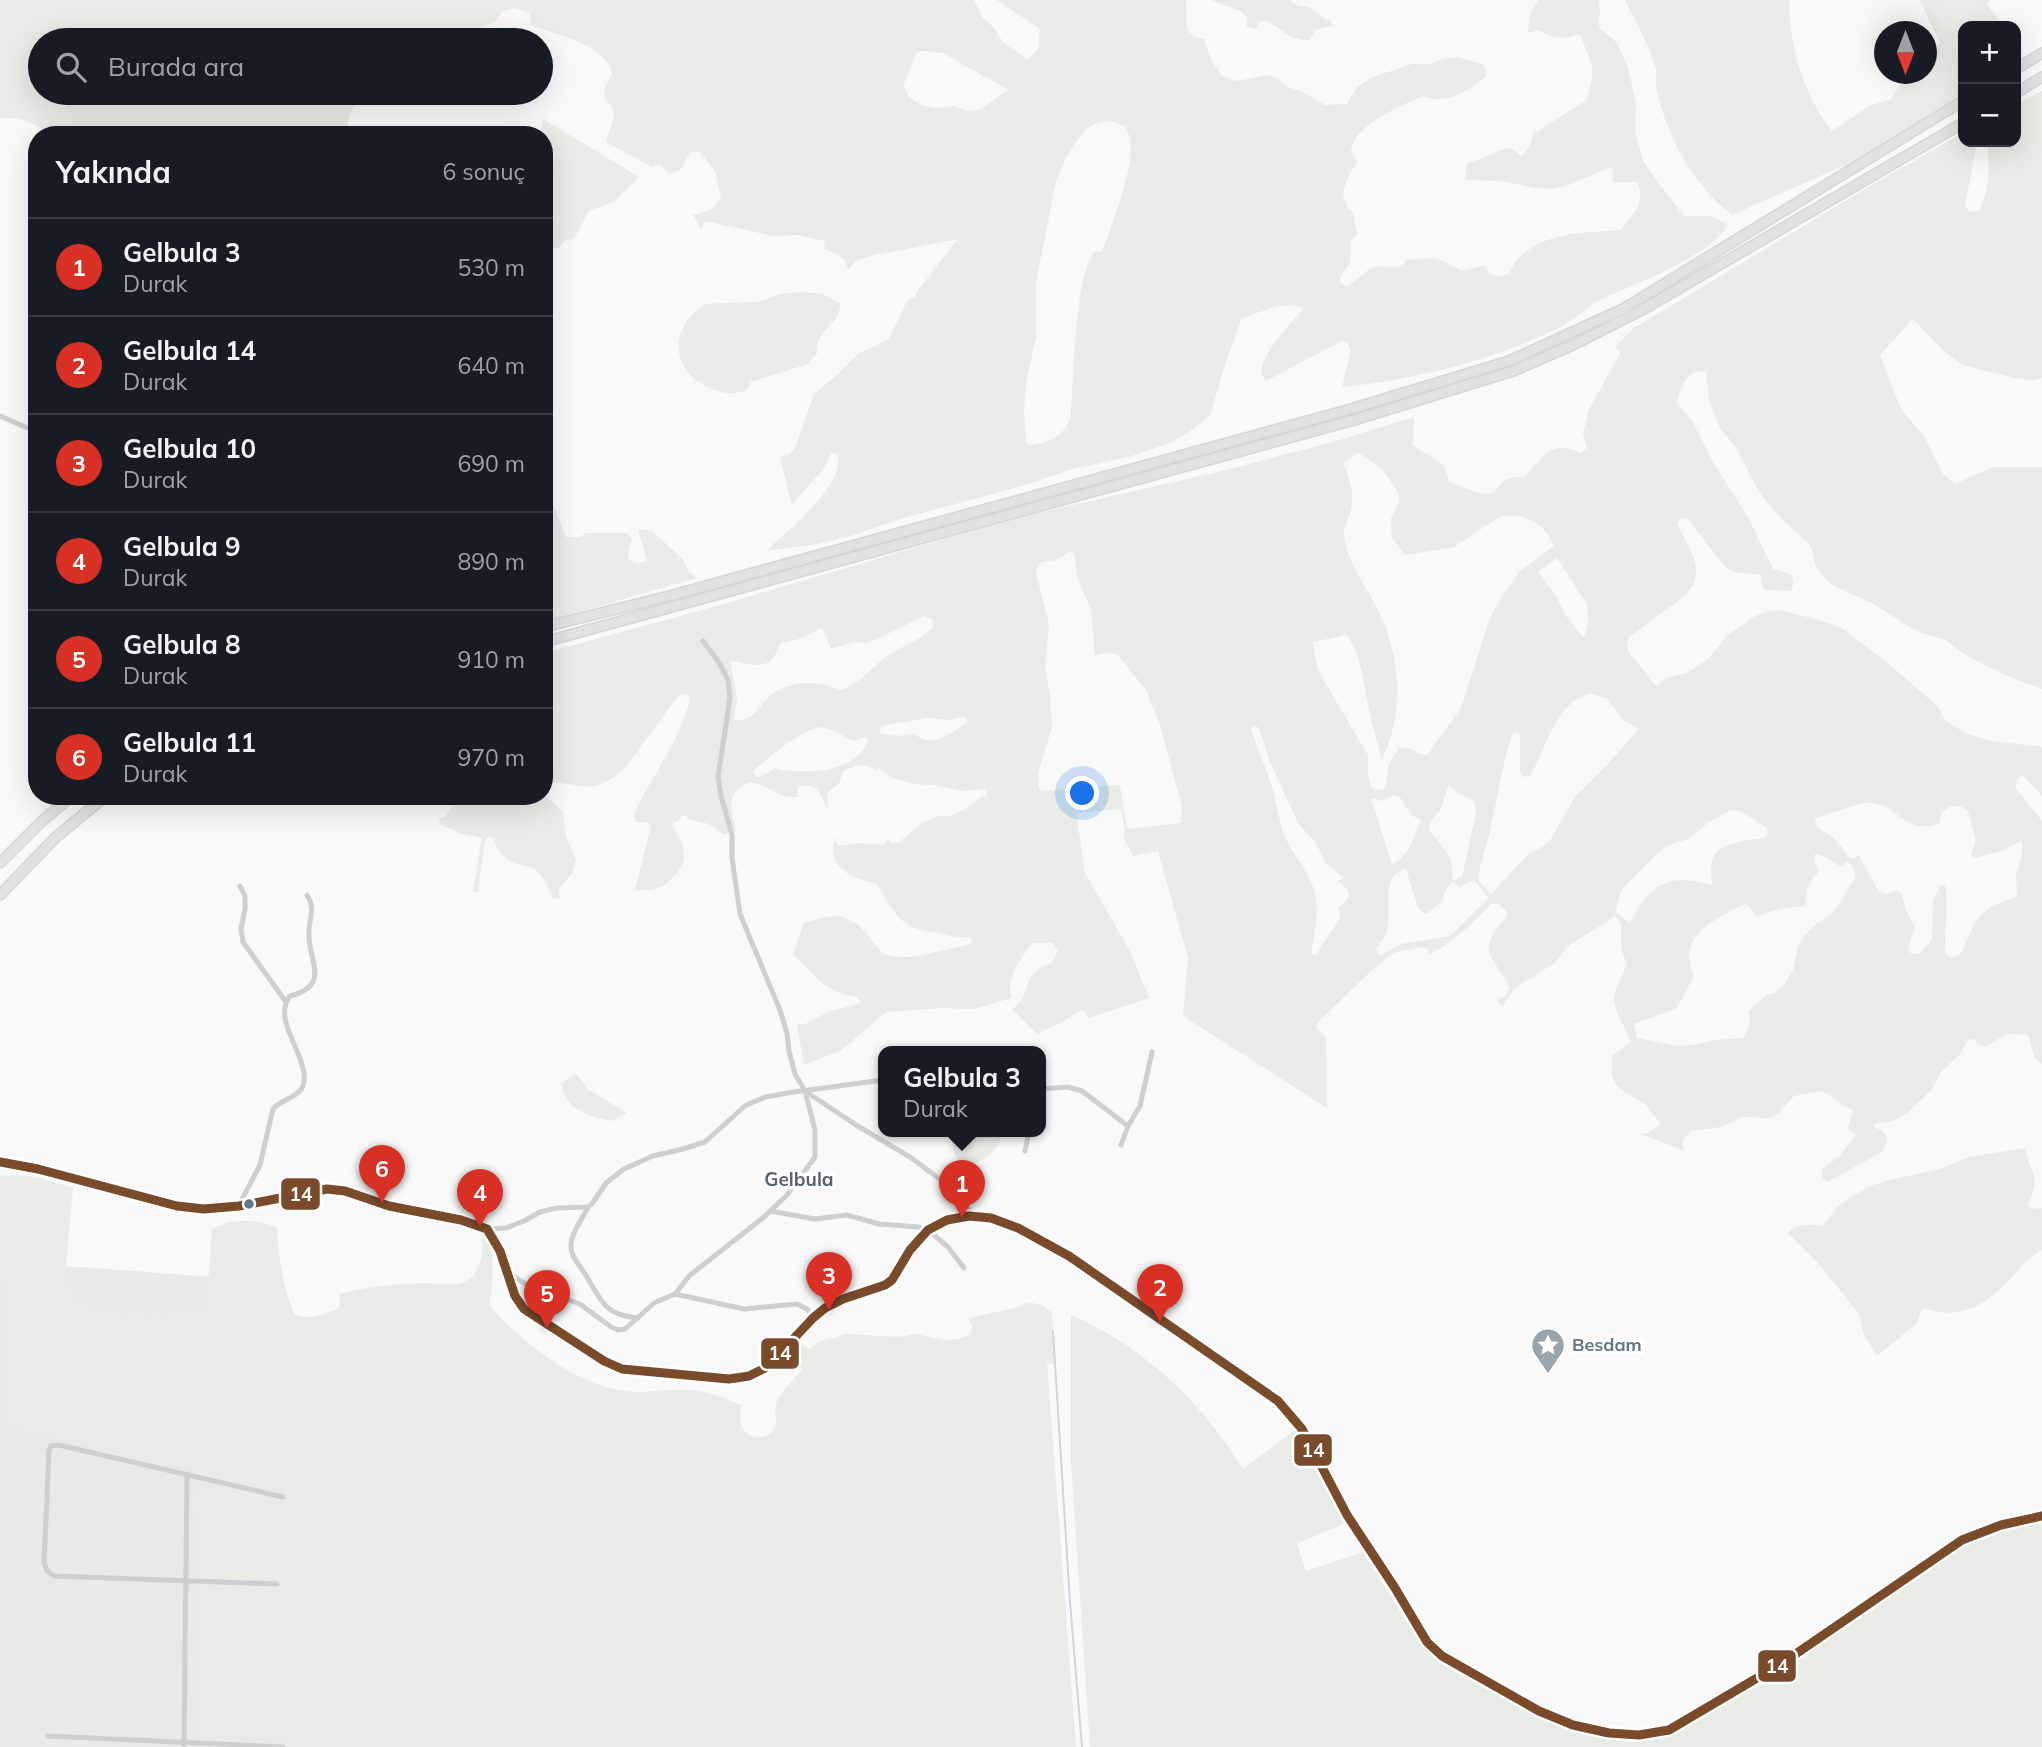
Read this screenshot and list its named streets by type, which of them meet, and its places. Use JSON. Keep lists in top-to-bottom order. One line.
{"districts":["Gelbula"],"places":{"place":["Besdam"]},"lines":["transit line 14"],"north":"bottom","page":{"map_buttons":["+","−"],"search":"Burada ara","heading":["Yakında","6 sonuç"],"list":[{"mark":"1","name":"Gelbula 3","note":"Durak","value":"530 m"},{"mark":"2","name":"Gelbula 14","note":"Durak","value":"640 m"},{"mark":"3","name":"Gelbula 10","note":"Durak","value":"690 m"},{"mark":"4","name":"Gelbula 9","note":"Durak","value":"890 m"},{"mark":"5","name":"Gelbula 8","note":"Durak","value":"910 m"},{"mark":"6","name":"Gelbula 11","note":"Durak","value":"970 m"}],"popup":["Gelbula 3","Durak"],"pins":["6","1","4","3","2","5"]}}
